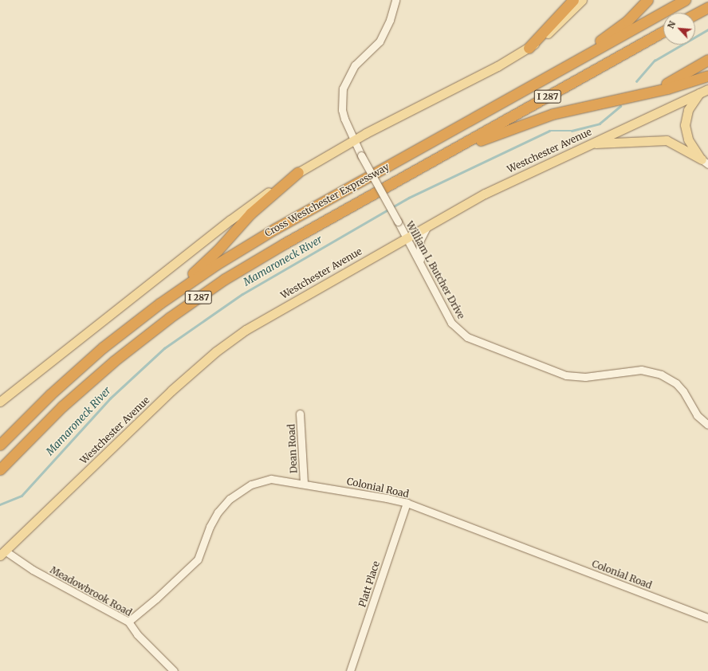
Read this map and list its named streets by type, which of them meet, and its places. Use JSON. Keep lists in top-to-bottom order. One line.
{"streets":{"highway":["I 287","Cross Westchester Expressway"],"main road":["Westchester Avenue"],"street":["William L Butcher Drive","Dean Road","Colonial Road","Platt Place","Meadowbrook Road"]},"crossings":[["Westchester Avenue","William L Butcher Drive"],["Westchester Avenue","Meadowbrook Road"],["Dean Road","Colonial Road"],["Colonial Road","Platt Place"],["Colonial Road","Meadowbrook Road"]],"water":["Mamaroneck River"],"north":"top left"}
